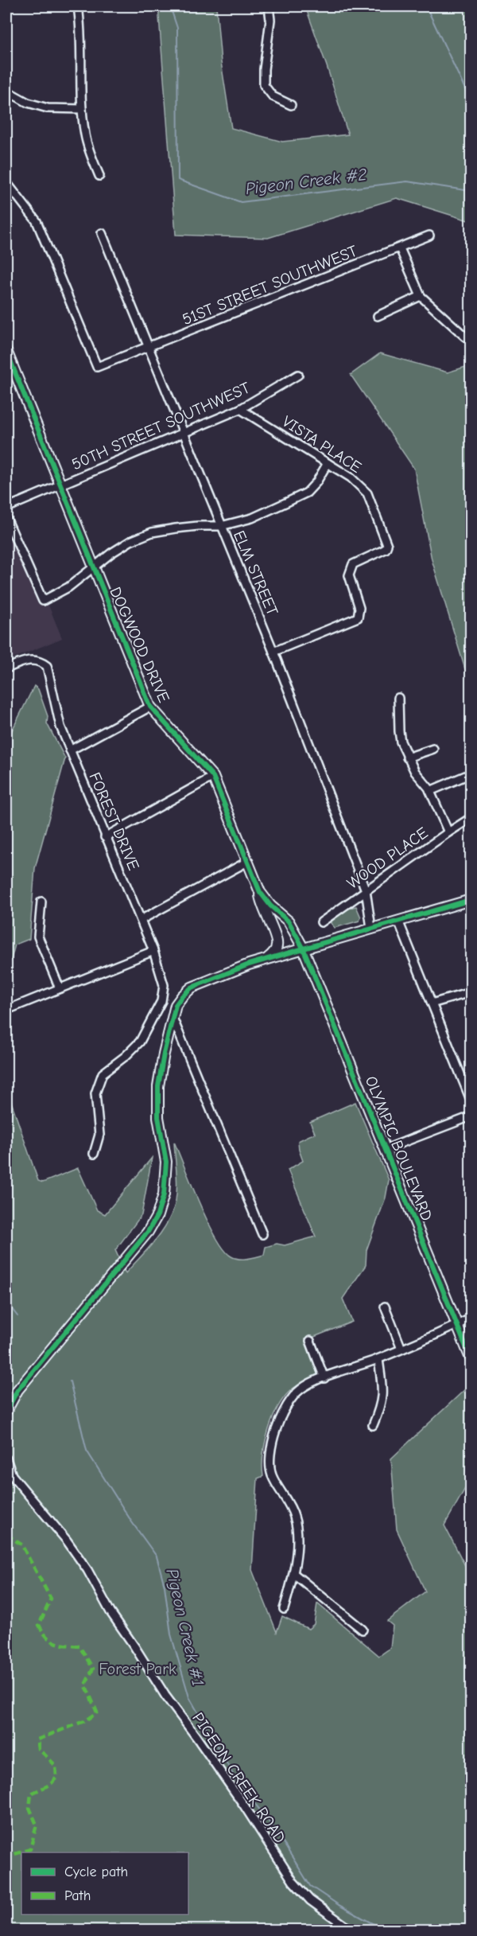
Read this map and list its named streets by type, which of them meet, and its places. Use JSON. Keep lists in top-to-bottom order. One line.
{"streets":{"street":["51ST STREET SOUTHWEST","50TH STREET SOUTHWEST","VISTA PLACE","ELM STREET","DOGWOOD DRIVE","FOREST DRIVE","WOOD PLACE","OLYMPIC BOULEVARD","PIGEON CREEK ROAD"]},"crossings":[["51ST STREET SOUTHWEST","ELM STREET"],["50TH STREET SOUTHWEST","VISTA PLACE"],["50TH STREET SOUTHWEST","ELM STREET"],["50TH STREET SOUTHWEST","DOGWOOD DRIVE"],["VISTA PLACE","ELM STREET"],["ELM STREET","WOOD PLACE"],["DOGWOOD DRIVE","OLYMPIC BOULEVARD"]],"water":["Pigeon Creek #2","Pigeon Creek #1"],"parks":["Forest Park"],"legend":["Cycle path","Path"]}
